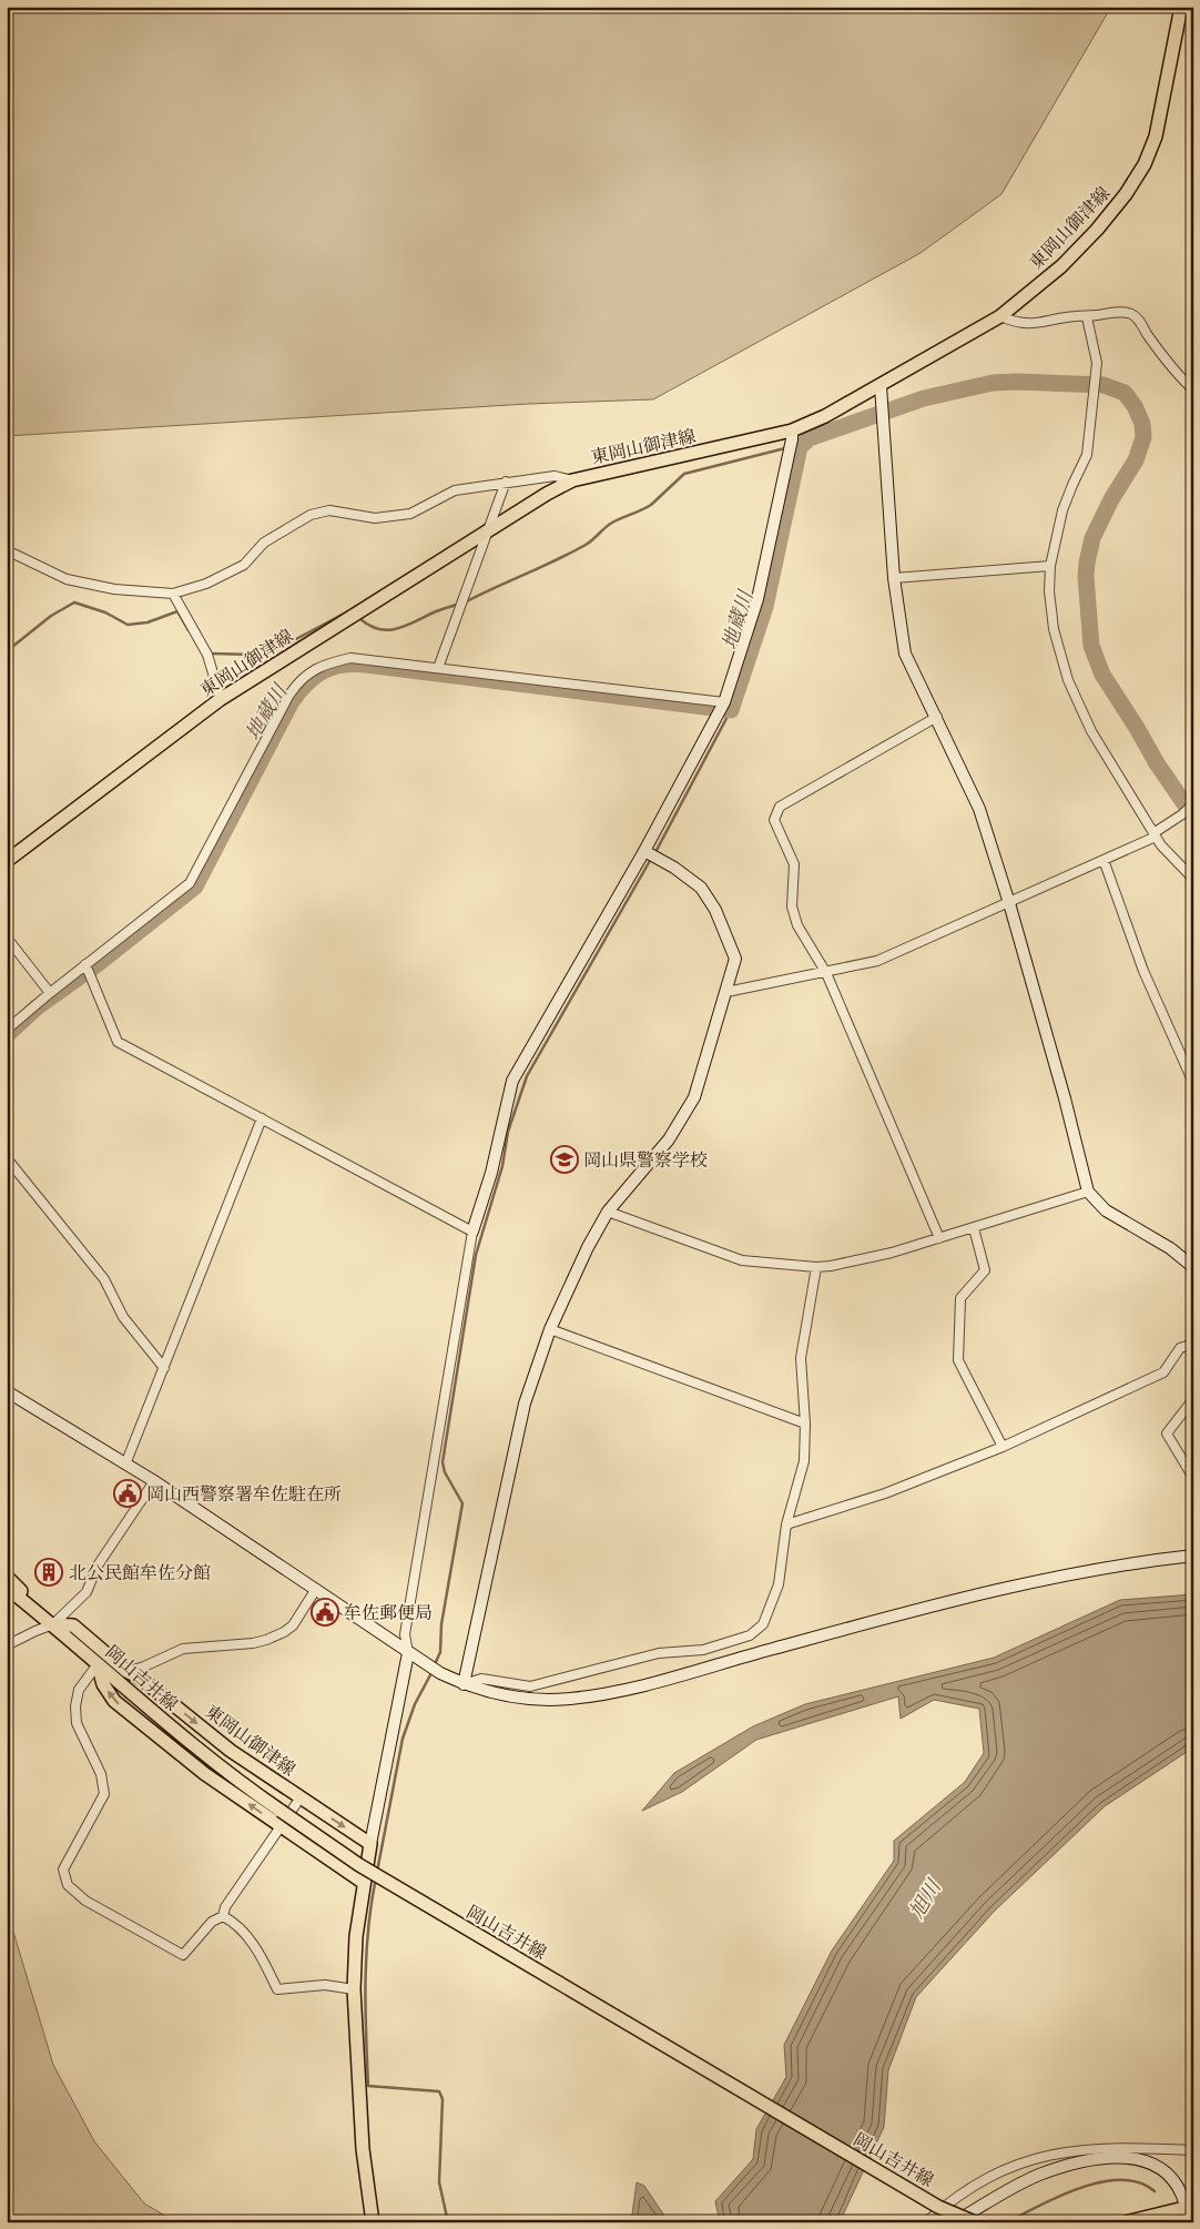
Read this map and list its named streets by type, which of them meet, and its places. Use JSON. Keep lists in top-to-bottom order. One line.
{"streets":{"main road":["東岡山御津線","岡山吉井線"]},"crossings":[["東岡山御津線","岡山吉井線"]],"water":["地蔵川","旭川"],"places":{"school or university":["岡山県警察学校"],"public building":["岡山西警察署牟佐駐在所","牟佐郵便局"],"building":["北公民館牟佐分館"]}}
